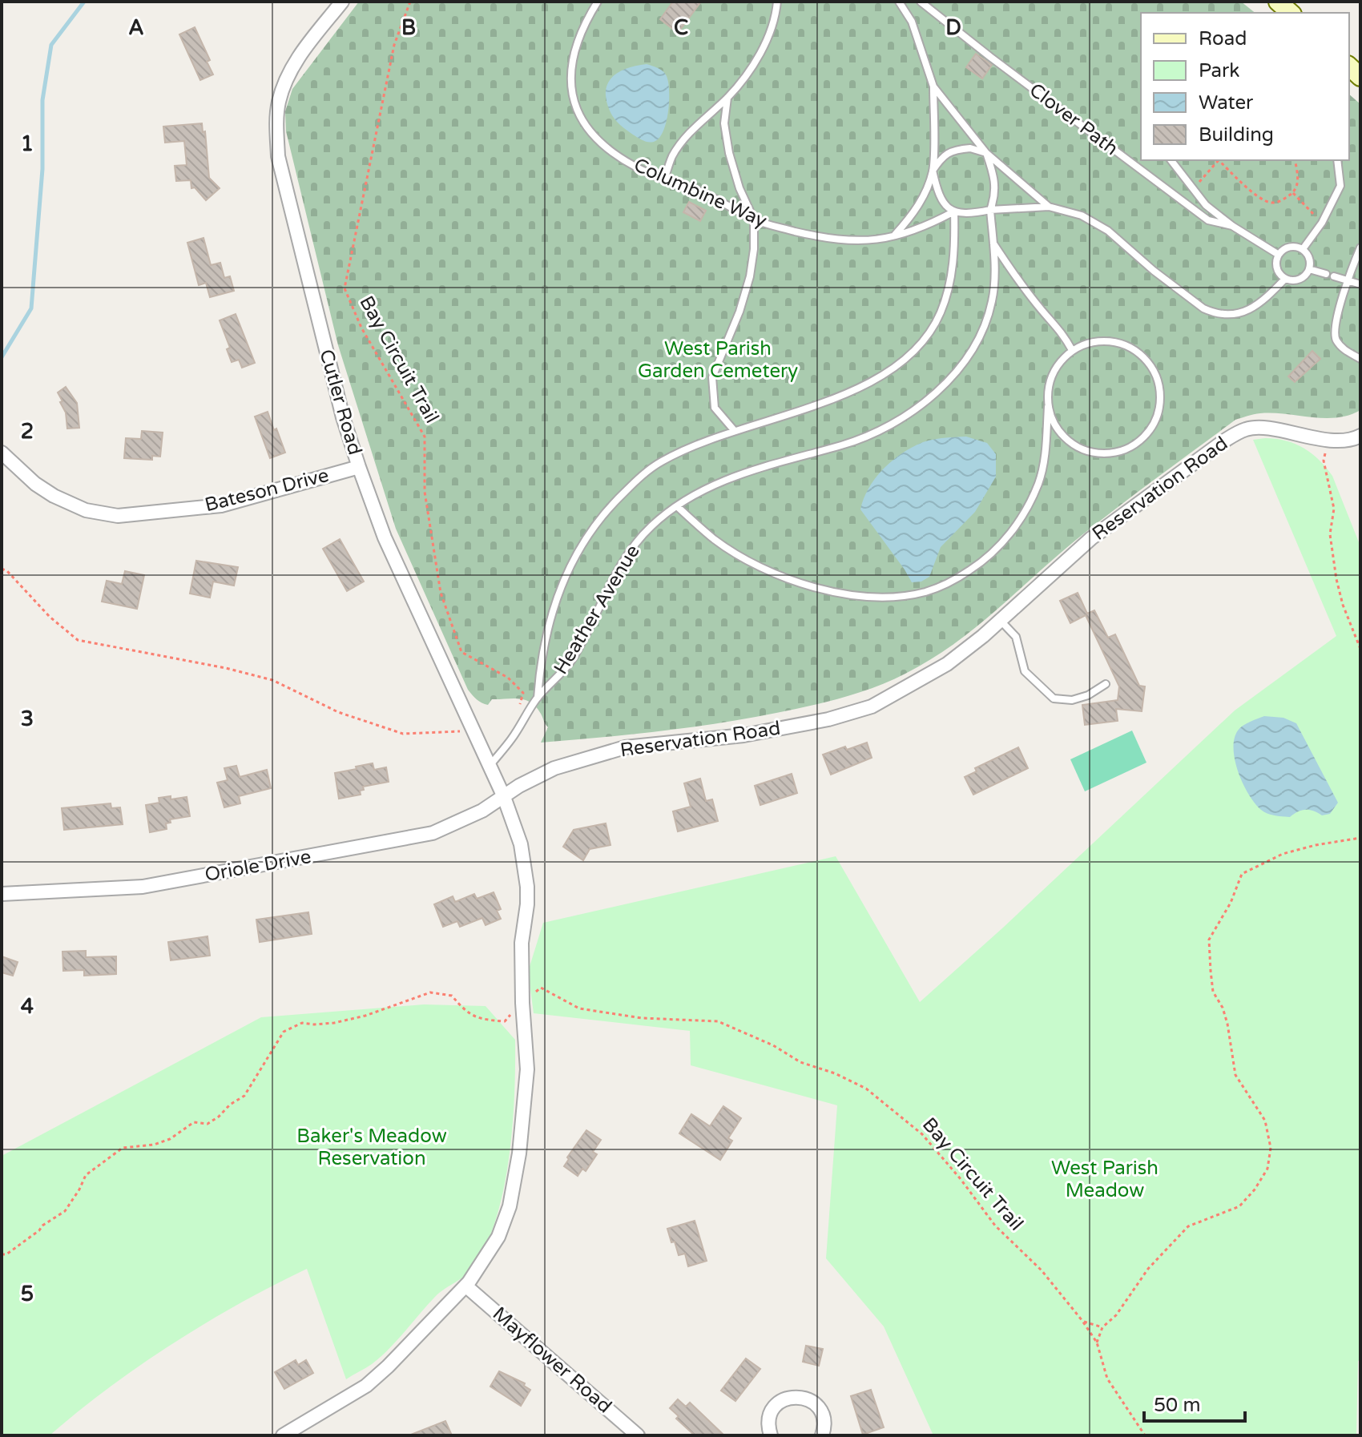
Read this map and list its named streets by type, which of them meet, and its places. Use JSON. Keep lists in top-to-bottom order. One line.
{"streets":{"street":["Cutler Road","Reservation Road","Bateson Drive","Oriole Drive","Mayflower Road"],"lane":["Clover Path","Columbine Way","Heather Avenue"],"path":["Bay Circuit Trail"]},"crossings":[["Columbine Way","Heather Avenue"],["Cutler Road","Reservation Road"],["Cutler Road","Bateson Drive"],["Cutler Road","Oriole Drive"],["Reservation Road","Oriole Drive"]],"parks":["West Parish Garden Cemetery","Baker's Meadow Reservation","West Parish Meadow"],"legend":["Road","Park","Water","Building"],"scale_bar":"50 m","grid":{"columns":["A","B","C","D"],"rows":["1","2","3","4","5"]}}
